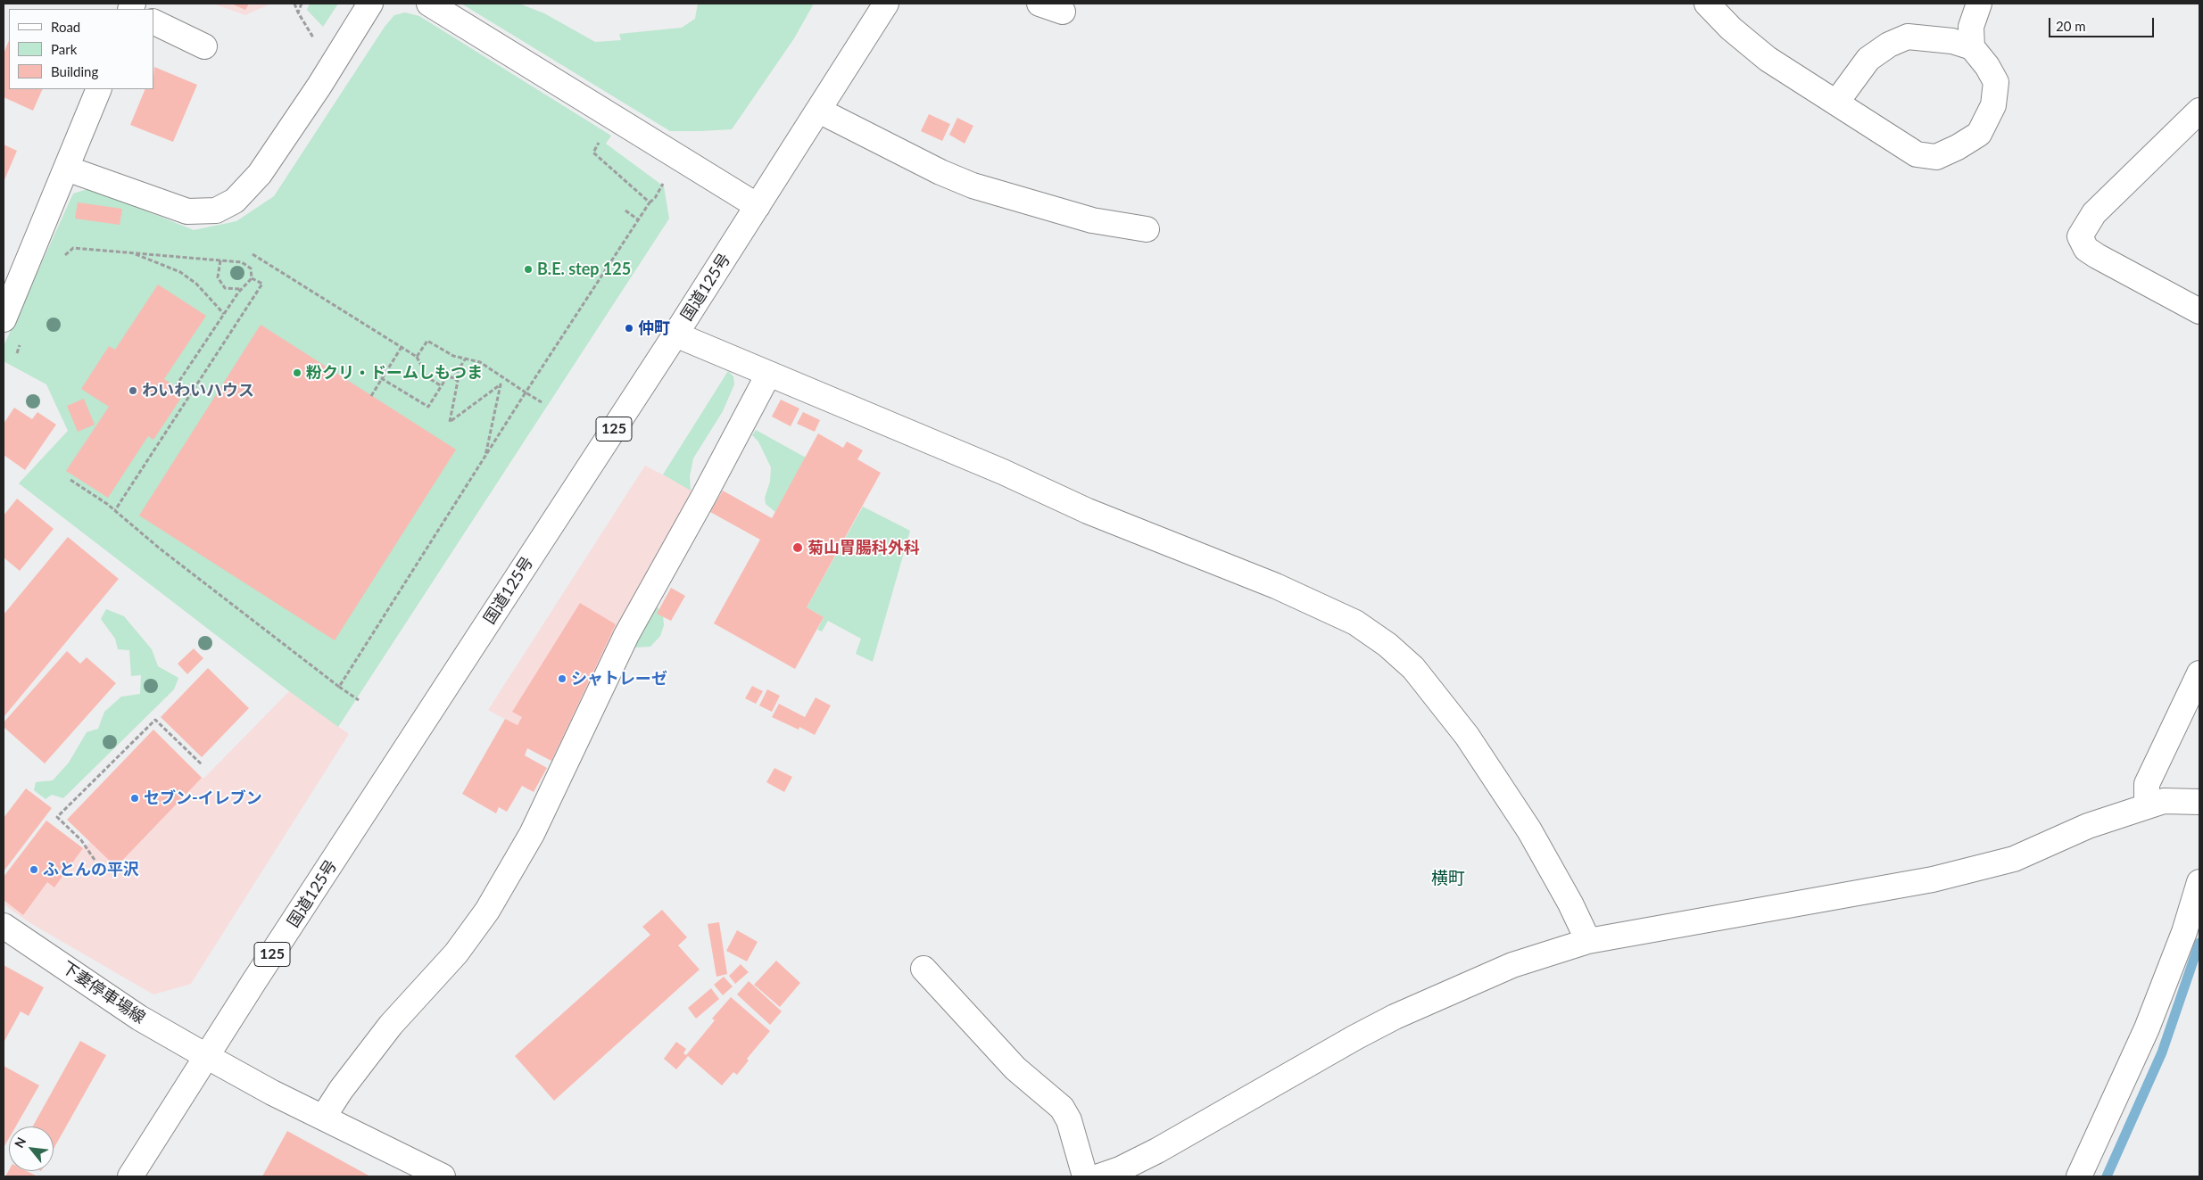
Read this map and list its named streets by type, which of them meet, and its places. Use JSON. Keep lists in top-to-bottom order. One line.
{"streets":{"main road":["国道125号","125","下妻停車場線"]},"crossings":[["国道125号","下妻停車場線"]],"districts":["横町"],"places":["B.E. step 125","仲町","粉クリ・ドームしもつま","わいわいハウス","菊山胃腸科外科","シャトレーゼ","セブン-イレブン","ふとんの平沢"],"legend":["Road","Park","Building"],"scale_bar":"20 m","north":"top left"}
